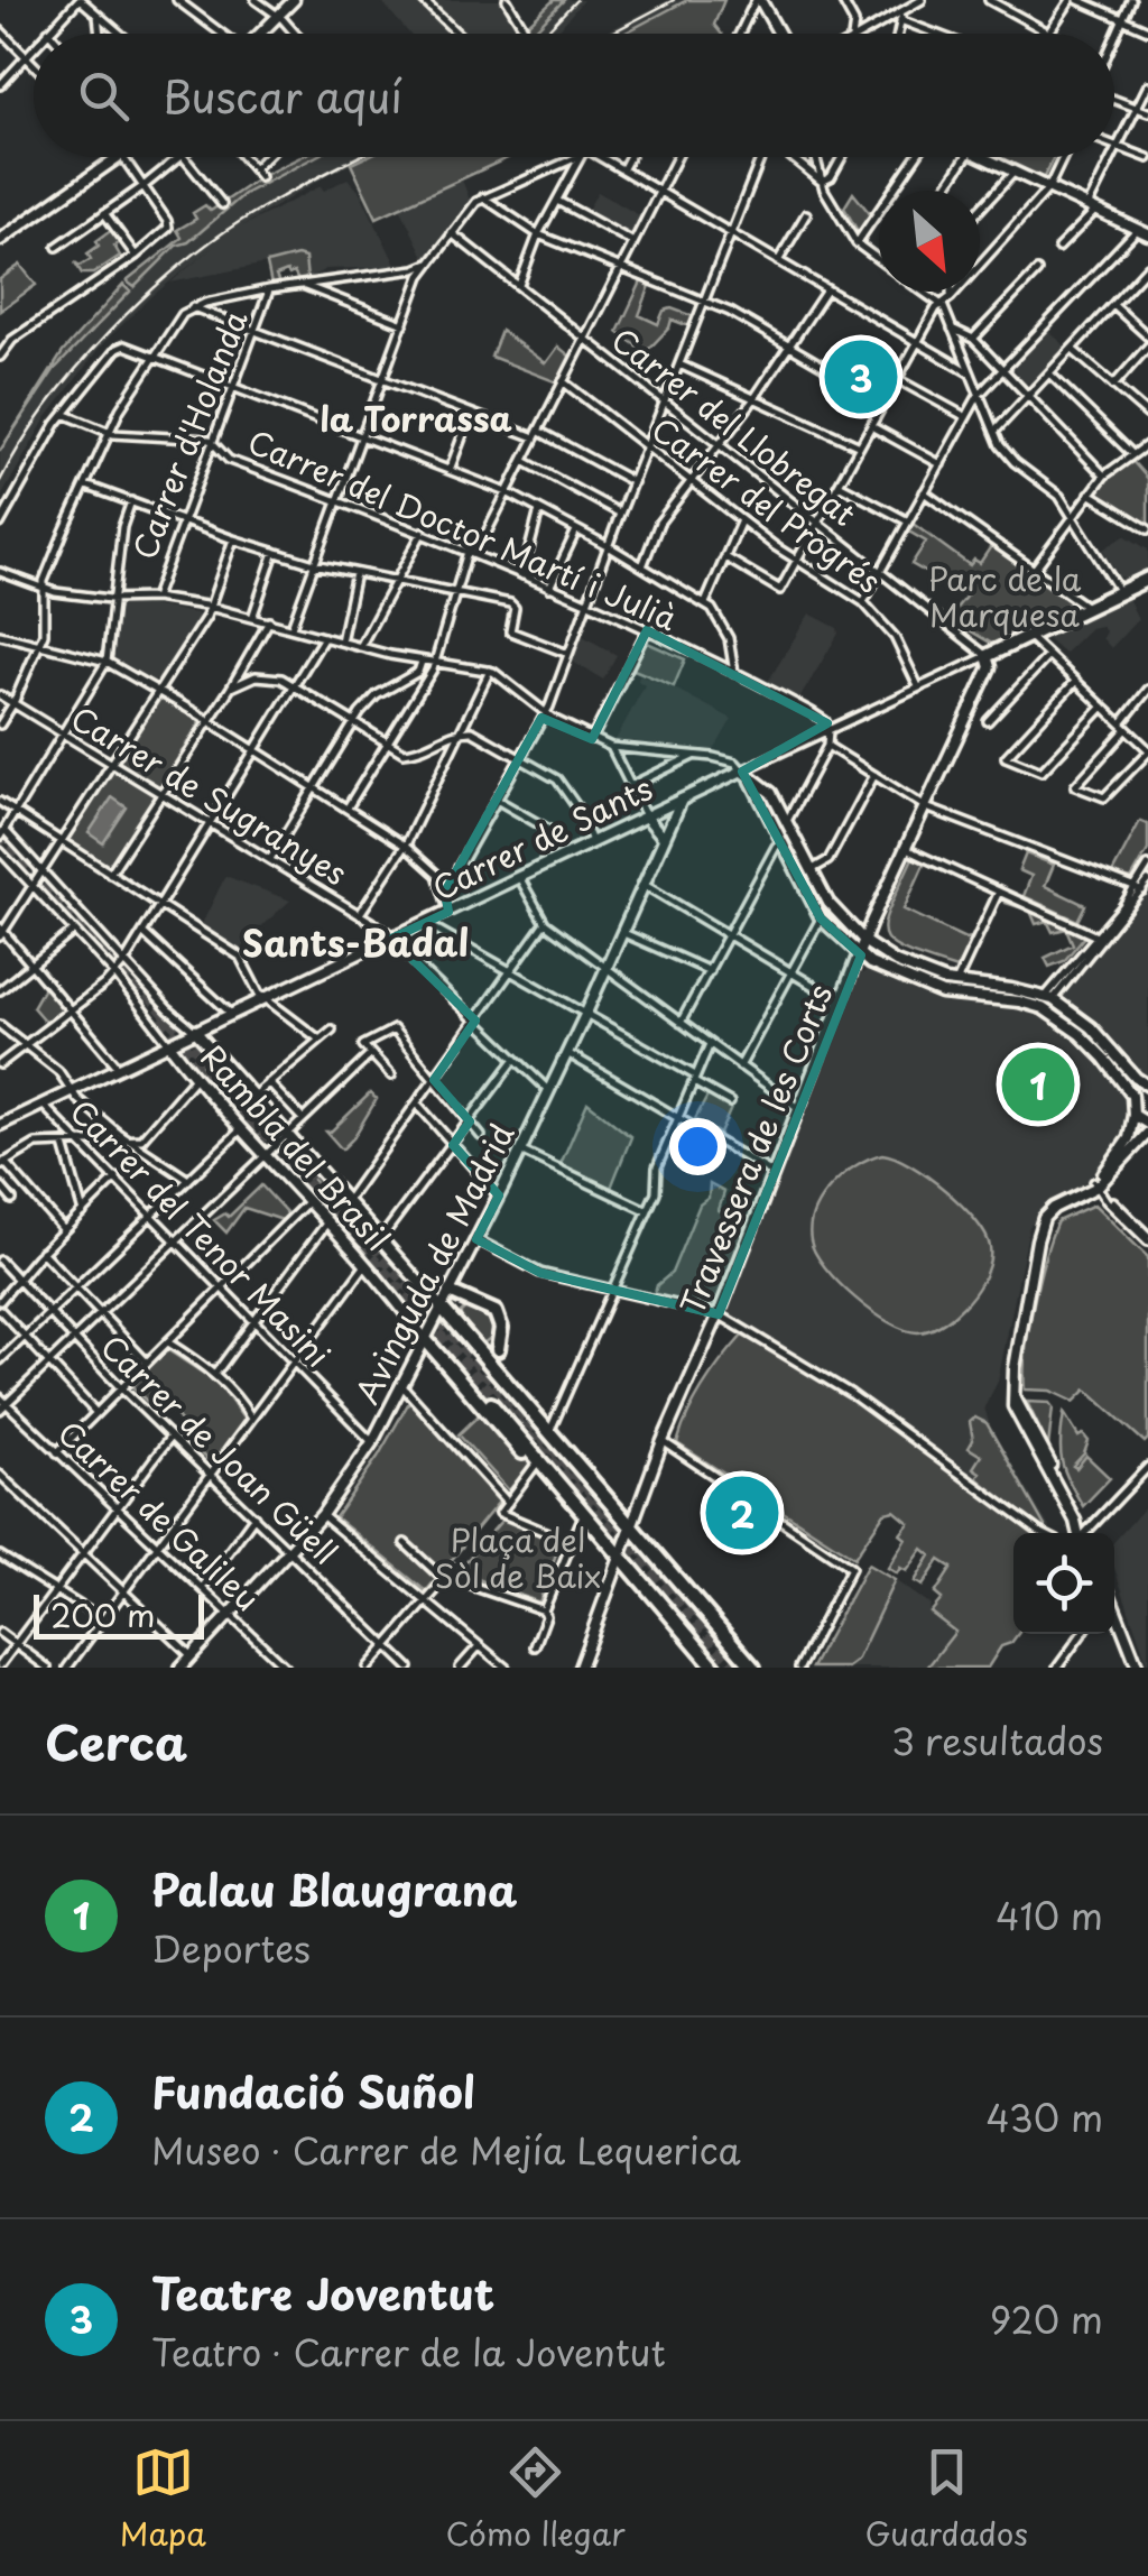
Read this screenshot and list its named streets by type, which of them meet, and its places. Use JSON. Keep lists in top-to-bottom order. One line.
{"streets":{"street":["Carrer del Llobregat","Carrer d'Holanda","Carrer del Progrés","Carrer del Doctor Martí i Julià","Carrer de Sugranyes","Carrer de Sants","Rambla del Brasil","Travessera de les Corts","Carrer del Tenor Masini","Avinguda de Madrid","Carrer de Joan Güell","Carrer de Galileu"]},"crossings":[["Carrer del Llobregat","Travessera de les Corts"],["Carrer d'Holanda","Carrer del Doctor Martí i Julià"],["Carrer de Sugranyes","Carrer de Sants"],["Carrer de Sugranyes","Avinguda de Madrid"],["Carrer de Sants","Rambla del Brasil"],["Carrer de Sants","Carrer del Tenor Masini"],["Carrer de Sants","Avinguda de Madrid"],["Rambla del Brasil","Avinguda de Madrid"],["Carrer del Tenor Masini","Avinguda de Madrid"],["Avinguda de Madrid","Carrer de Joan Güell"],["Avinguda de Madrid","Carrer de Galileu"]],"districts":["la Torrassa","Sants-Badal"],"parks":["Parc de la Marquesa","Plaça del Sòl de Baix"],"scale_bar":"200 m","north":"bottom right","page":{"search":"Buscar aquí","pins":["3","1","2"],"scale":"200 m","heading":["Cerca","3 resultados"],"list":[{"mark":"1","name":"Palau Blaugrana","note":"Deportes","value":"410 m"},{"mark":"2","name":"Fundació Suñol","note":"Museo · Carrer de Mejía Lequerica","value":"430 m"},{"mark":"3","name":"Teatre Joventut","note":"Teatro · Carrer de la Joventut","value":"920 m"}],"nav":["Mapa","Cómo llegar","Guardados"]}}
